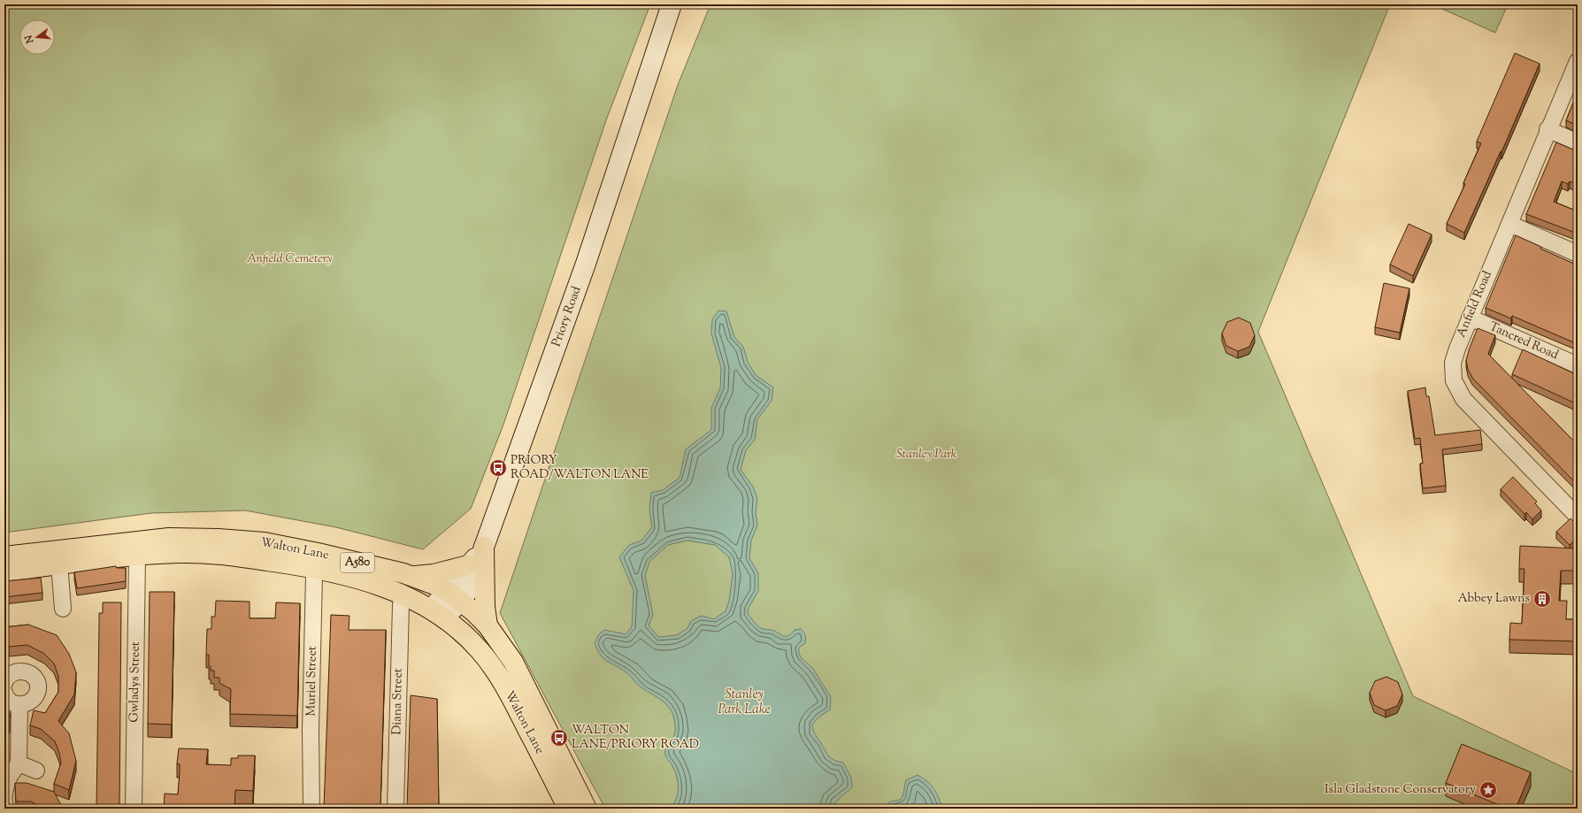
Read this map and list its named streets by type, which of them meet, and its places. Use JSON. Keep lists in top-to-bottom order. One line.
{"streets":{"highway":["Walton Lane","A580"],"street":["Anfield Road","Priory Road","Tancred Road","Muriel Street","Gwladys Street","Diana Street"]},"crossings":[["Anfield Road","Tancred Road"],["Priory Road","Walton Lane"],["Walton Lane","Muriel Street"],["Walton Lane","Gwladys Street"],["Walton Lane","Diana Street"]],"water":["Stanley Park Lake"],"parks":["Anfield Cemetery","Stanley Park"],"places":{"bus stop":["PRIORY ROAD/WALTON LANE","WALTON LANE/PRIORY ROAD"],"building":["Abbey Lawns"],"place":["Isla Gladstone Conservatory"]},"north":"left"}
